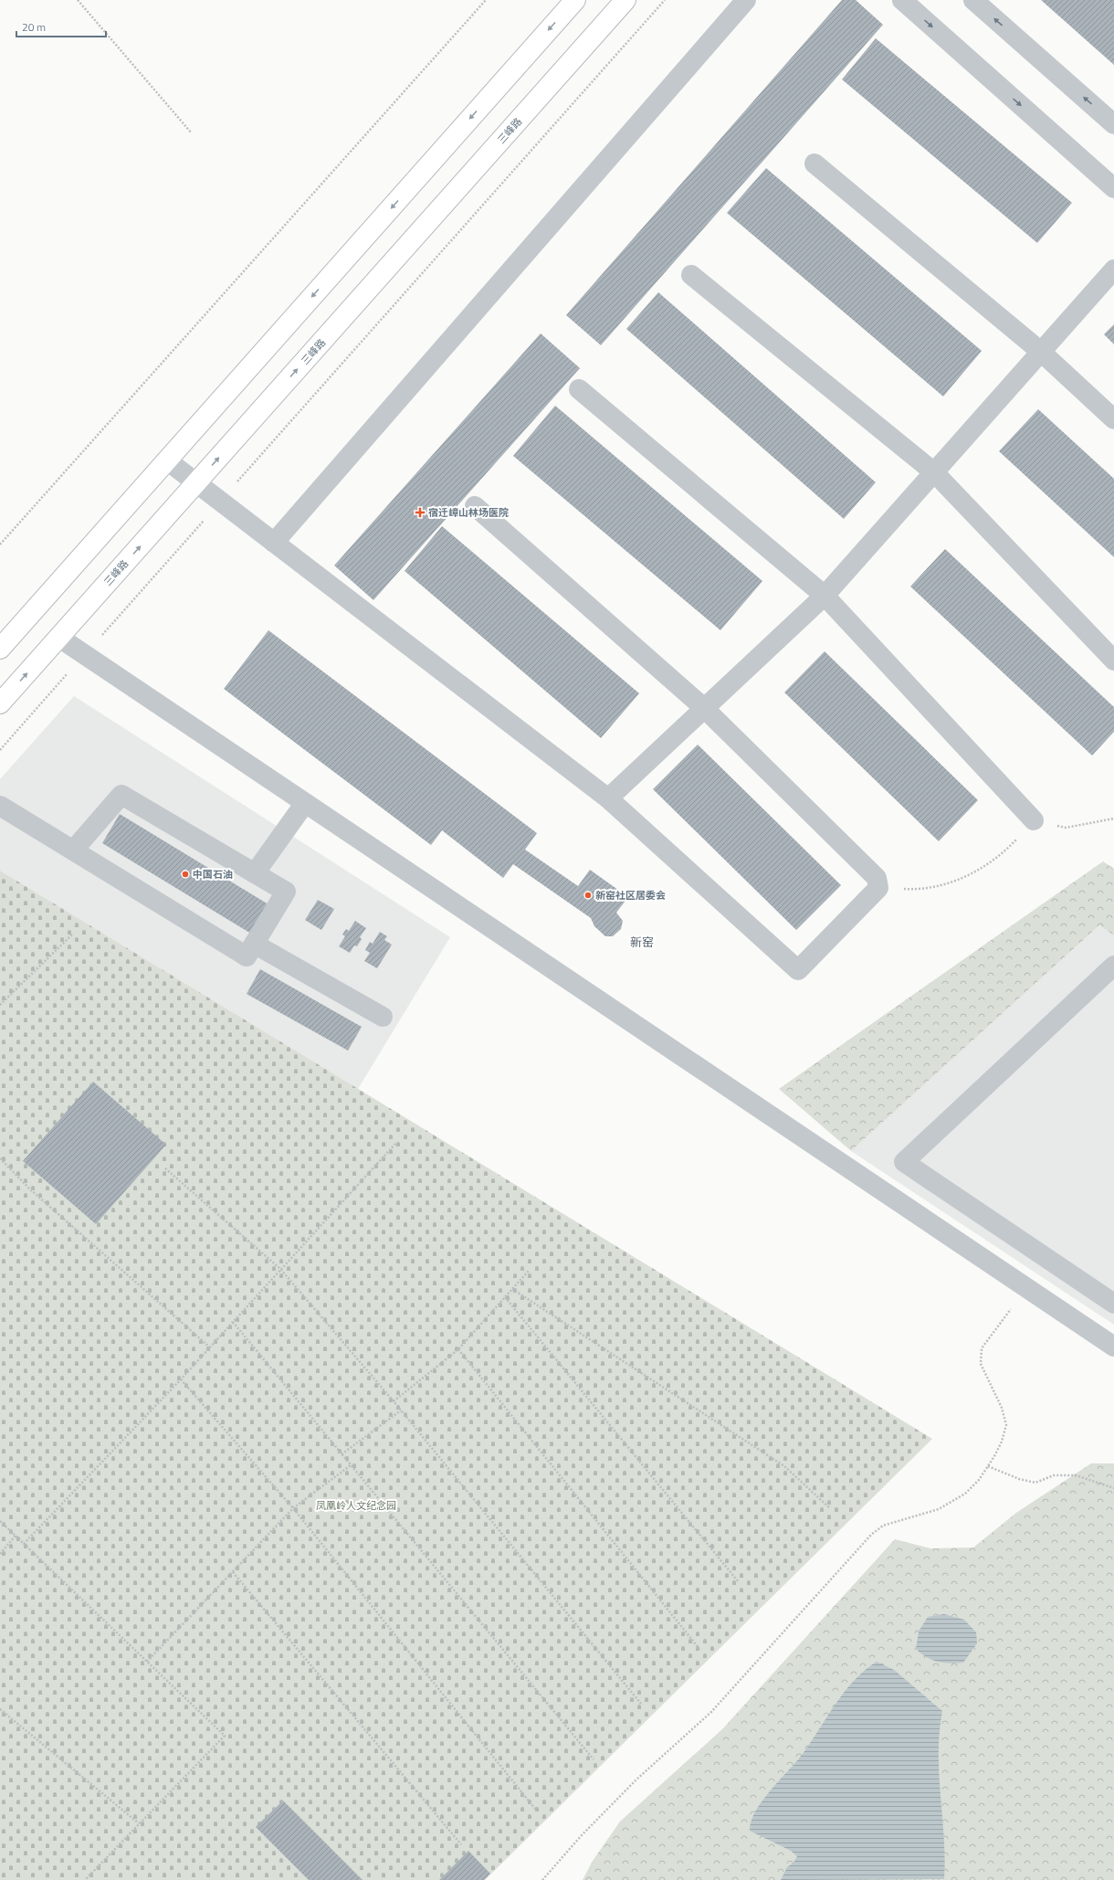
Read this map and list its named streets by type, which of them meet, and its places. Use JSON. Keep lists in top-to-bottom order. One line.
{"streets":{"main road":["三峰路"]},"districts":["新窑"],"parks":["凤凰岭人文纪念园"],"places":{"health":["宿迁嶂山林场医院"],"other":["中国石油","新窑社区居委会"]},"scale_bar":"20 m"}
